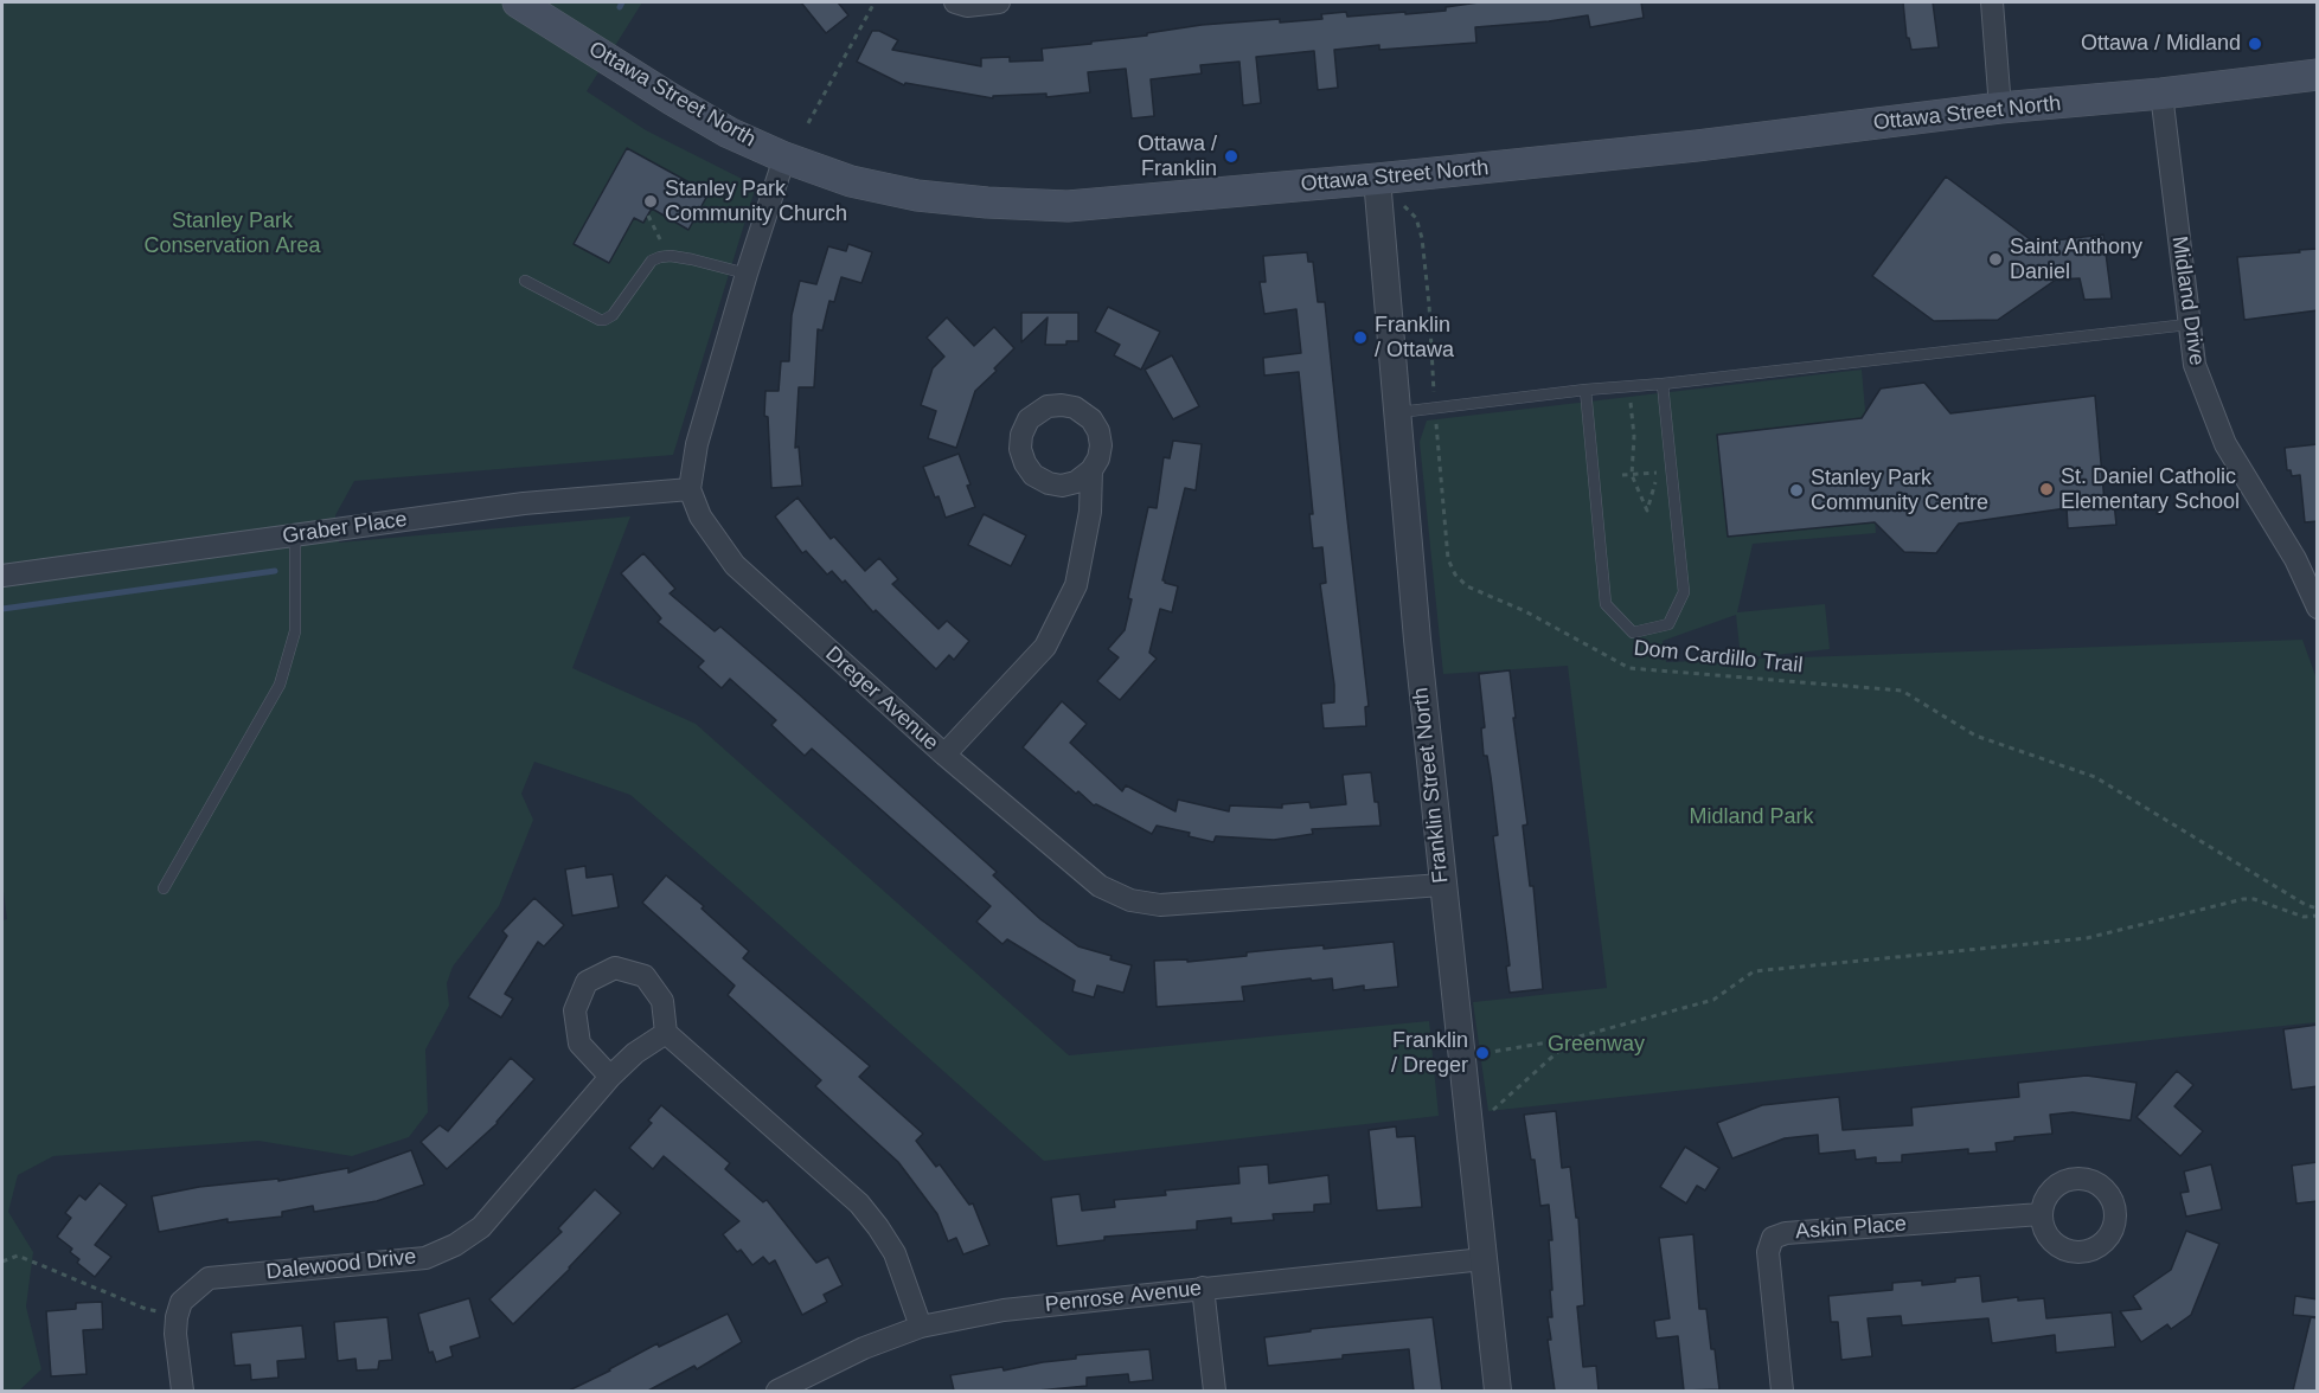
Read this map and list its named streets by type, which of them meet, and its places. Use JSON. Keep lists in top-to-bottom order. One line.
{"streets":{"main road":["Ottawa Street North"],"street":["Midland Drive","Graber Place","Dreger Avenue","Franklin Street North","Askin Place","Dalewood Drive","Penrose Avenue"],"path":["Dom Cardillo Trail"]},"crossings":[["Ottawa Street North","Midland Drive"],["Ottawa Street North","Dom Cardillo Trail"],["Ottawa Street North","Franklin Street North"],["Graber Place","Dreger Avenue"],["Dom Cardillo Trail","Franklin Street North"],["Dreger Avenue","Franklin Street North"],["Franklin Street North","Penrose Avenue"]],"parks":["Stanley Park Conservation Area","Midland Park","Greenway"],"places":["Ottawa / Midland","Ottawa / Franklin","Stanley Park Community Church","Saint Anthony Daniel","Franklin / Ottawa","St. Daniel Catholic Elementary School","Stanley Park Community Centre","Franklin / Dreger"]}
